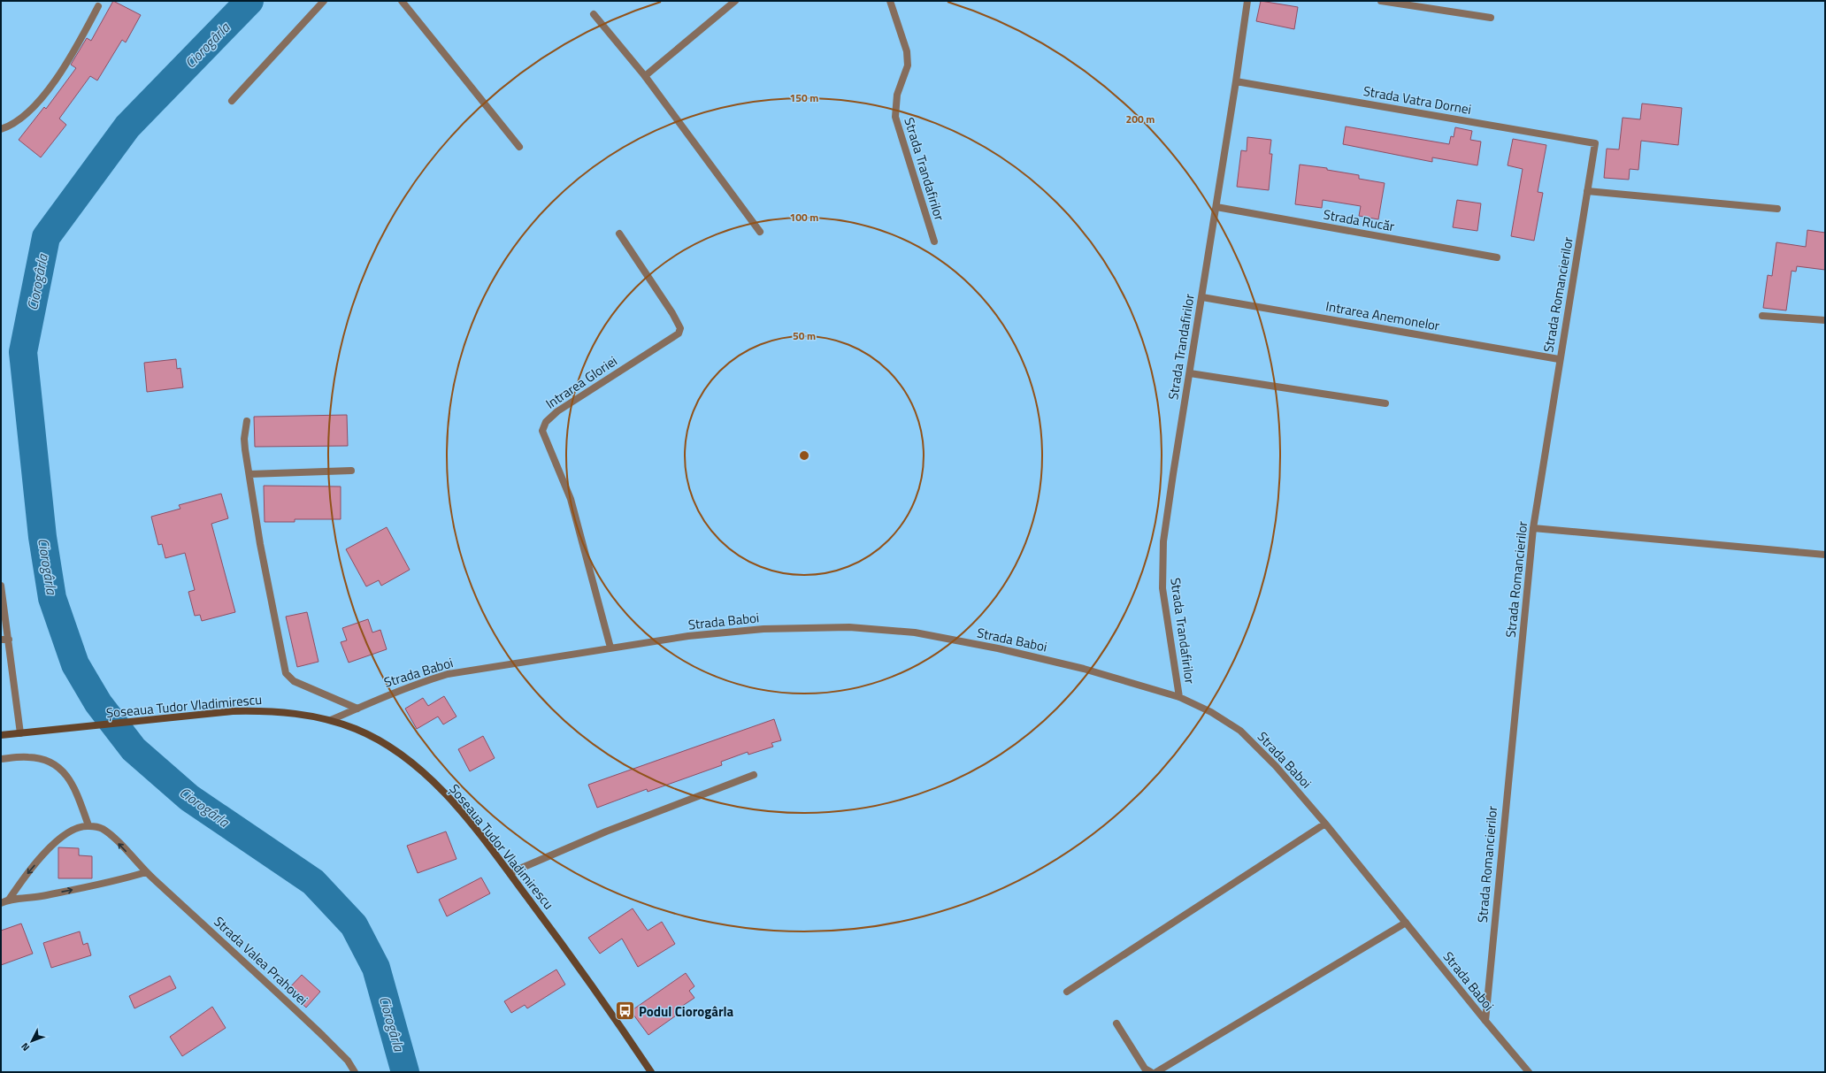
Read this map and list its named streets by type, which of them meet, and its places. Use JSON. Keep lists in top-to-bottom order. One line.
{"streets":{"main road":["Șoseaua Tudor Vladimirescu"],"street":["Strada Vatra Dornei","Strada Trandafirilor","Strada Rucăr","Strada Romancierilor","Intrarea Anemonelor","Intrarea Gloriei","Strada Baboi","Strada Valea Prahovei"]},"crossings":[["Strada Vatra Dornei","Strada Trandafirilor"],["Strada Vatra Dornei","Strada Romancierilor"],["Strada Trandafirilor","Strada Rucăr"],["Strada Trandafirilor","Intrarea Anemonelor"],["Strada Trandafirilor","Strada Baboi"],["Strada Romancierilor","Intrarea Anemonelor"],["Strada Romancierilor","Strada Baboi"],["Intrarea Gloriei","Strada Baboi"],["Strada Baboi","Șoseaua Tudor Vladimirescu"]],"water":["Ciorogârla"],"places":{"bus stop":["Podul Ciorogârla"]},"north":"bottom left","rings":["150 m","200 m","100 m","50 m"]}
